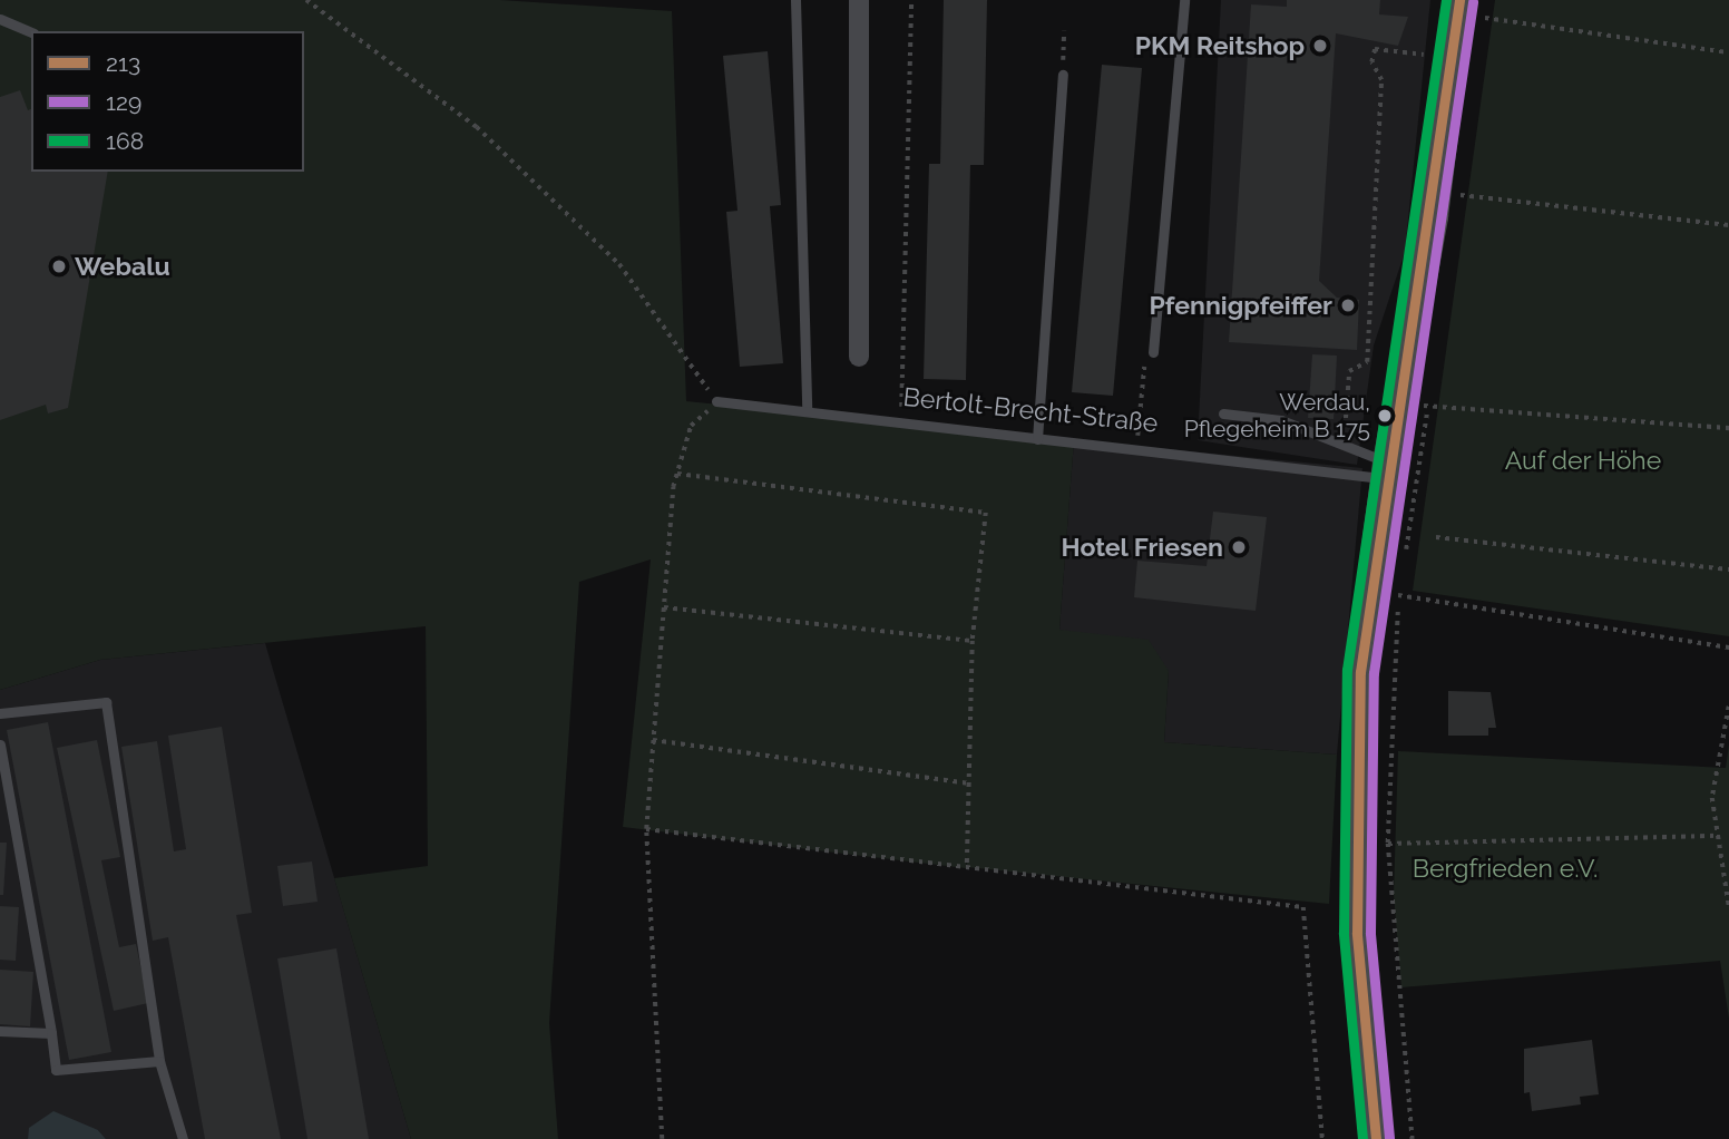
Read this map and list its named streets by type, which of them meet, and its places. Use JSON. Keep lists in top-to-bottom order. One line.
{"streets":{"lane":["Bertolt-Brecht-Straße"]},"parks":["Auf der Höhe","Bergfrieden e.V."],"places":["PKM Reitshop","Webalu","Pfennigpfeiffer","Werdau, Pflegeheim B 175","Hotel Friesen"],"lines":["transit line 213","transit line 168","transit line 129"],"legend":["213","129","168"]}
